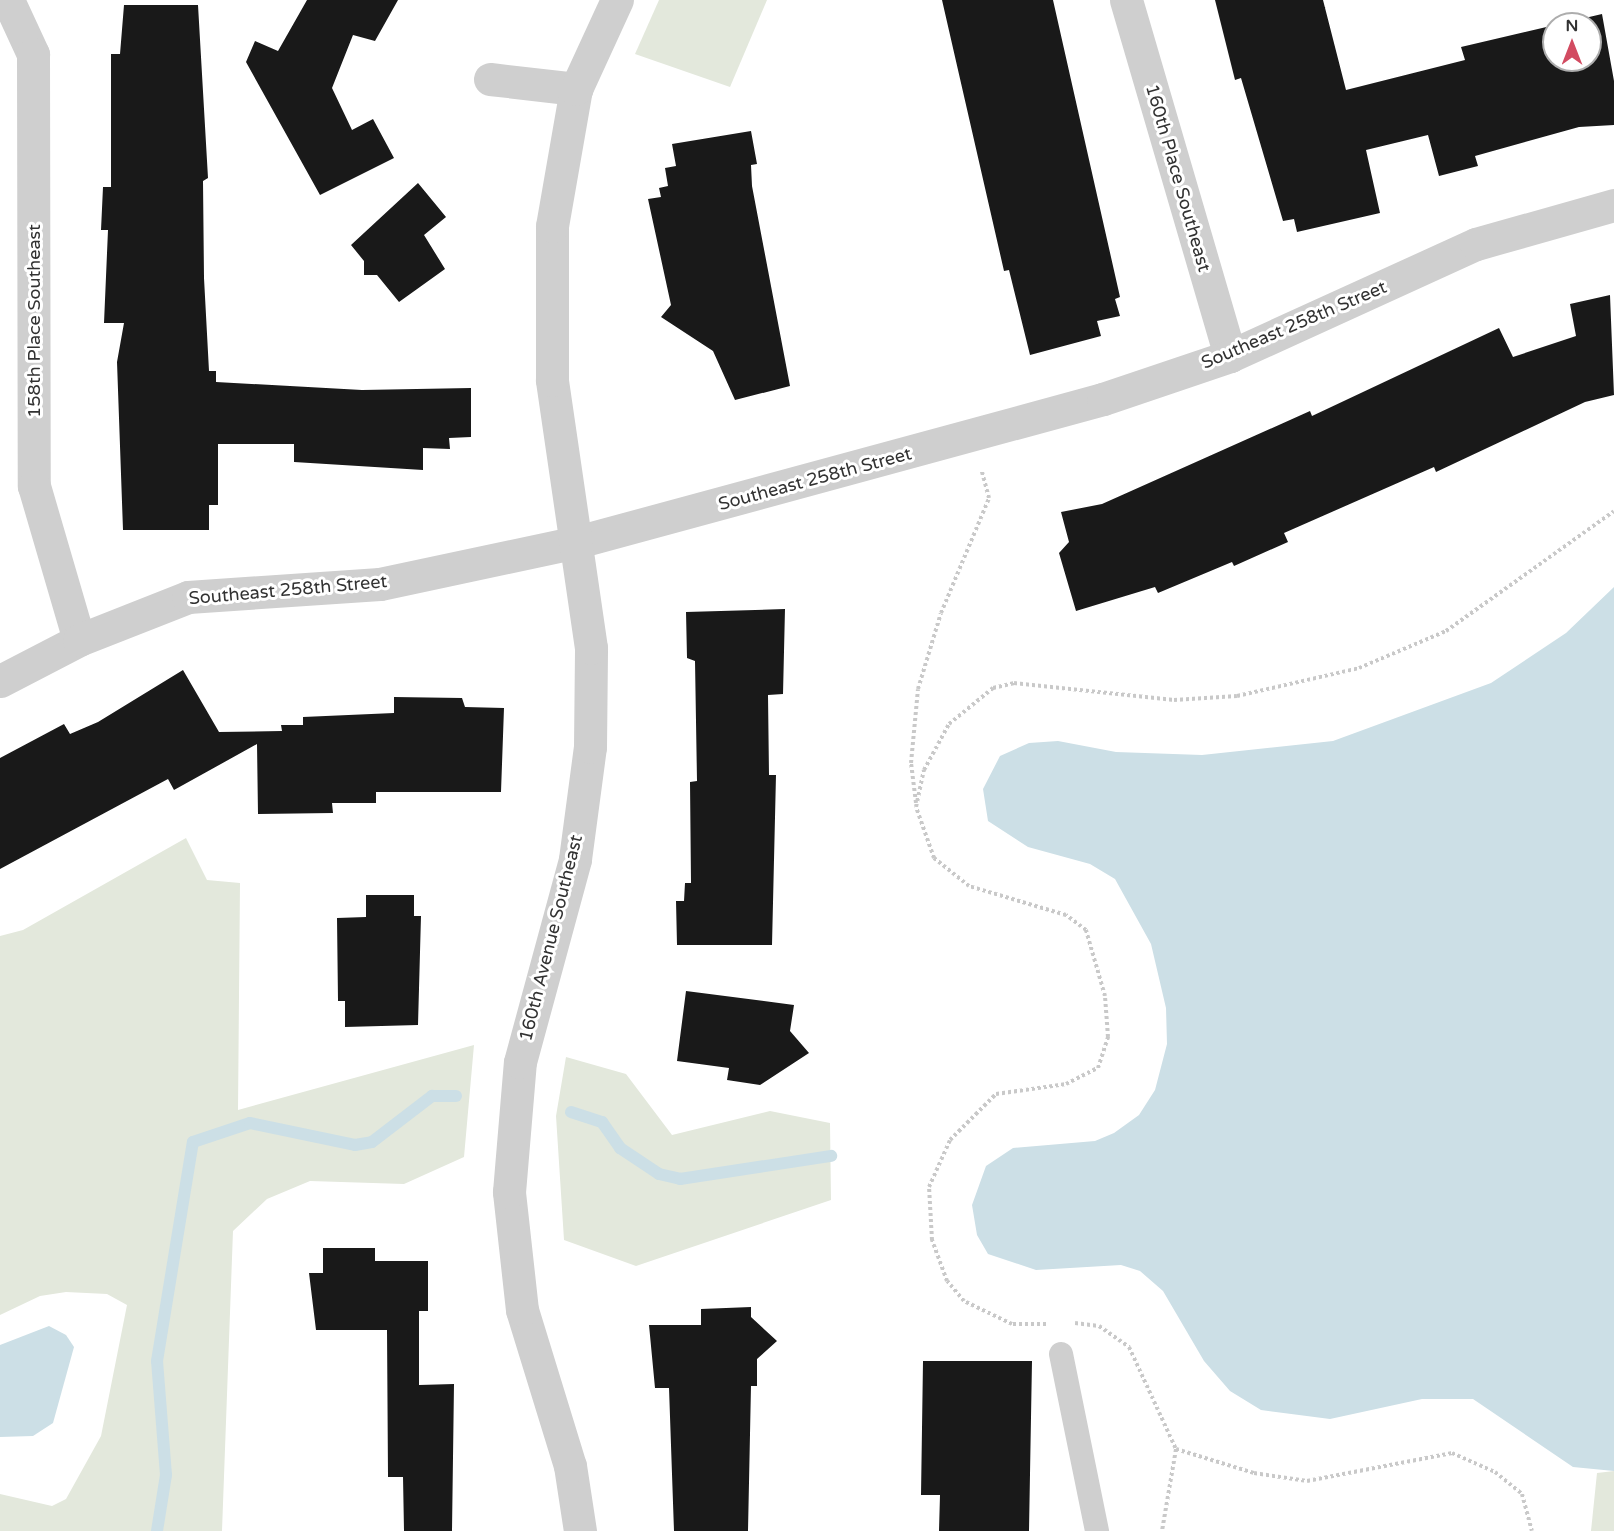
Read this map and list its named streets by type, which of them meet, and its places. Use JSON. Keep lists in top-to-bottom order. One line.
{"streets":{"street":["160th Place Southeast","158th Place Southeast","Southeast 258th Street","160th Avenue Southeast"]},"crossings":[["160th Place Southeast","Southeast 258th Street"],["158th Place Southeast","Southeast 258th Street"],["Southeast 258th Street","160th Avenue Southeast"]],"north":"top"}
